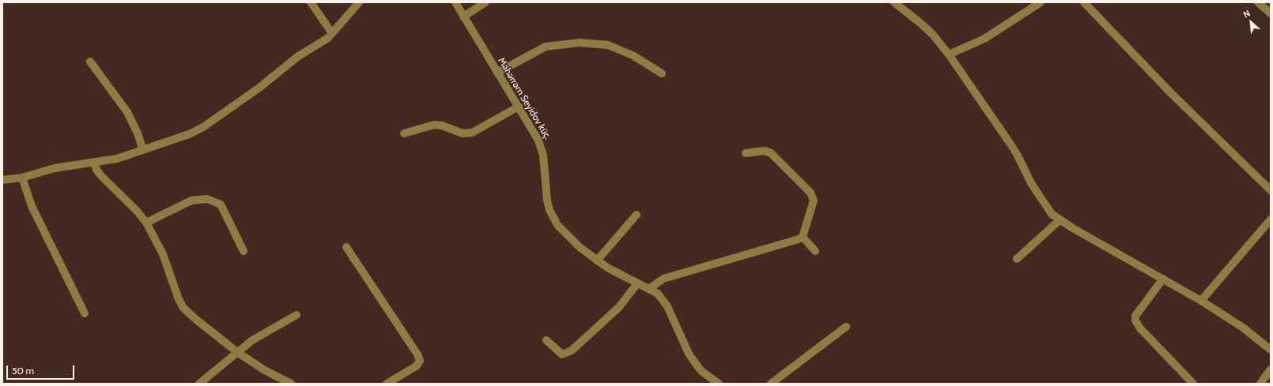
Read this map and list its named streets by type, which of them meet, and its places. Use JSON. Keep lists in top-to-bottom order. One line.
{"streets":{"street":["Məhərrəm Seyidov küç."]},"scale_bar":"50 m","north":"top left"}
